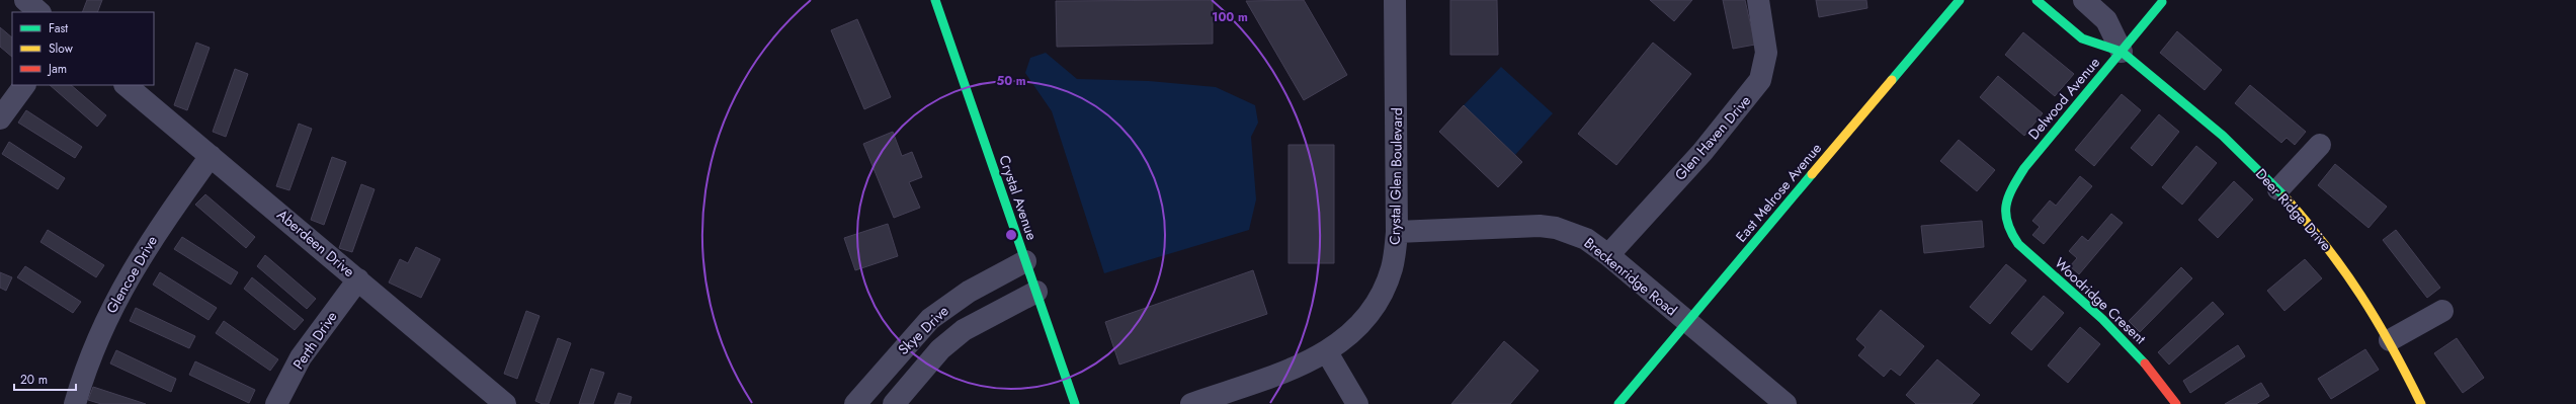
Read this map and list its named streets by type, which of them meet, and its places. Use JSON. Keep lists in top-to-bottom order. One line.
{"streets":{"street":["Delwood Avenue","Glen Haven Drive","Crystal Glen Boulevard","East Melrose Avenue","Crystal Avenue","Deer Ridge Drive","Aberdeen Drive","Glencoe Drive","Breckenridge Road","Woodridge Cresent","Skye Drive","Perth Drive"]},"crossings":[["Delwood Avenue","Deer Ridge Drive"],["Delwood Avenue","Woodridge Cresent"],["Glen Haven Drive","Breckenridge Road"],["Crystal Glen Boulevard","Breckenridge Road"],["East Melrose Avenue","Breckenridge Road"],["Crystal Avenue","Skye Drive"],["Aberdeen Drive","Glencoe Drive"],["Aberdeen Drive","Perth Drive"]],"legend":["Fast","Slow","Jam"],"scale_bar":"20 m","rings":["100 m","50 m"]}
